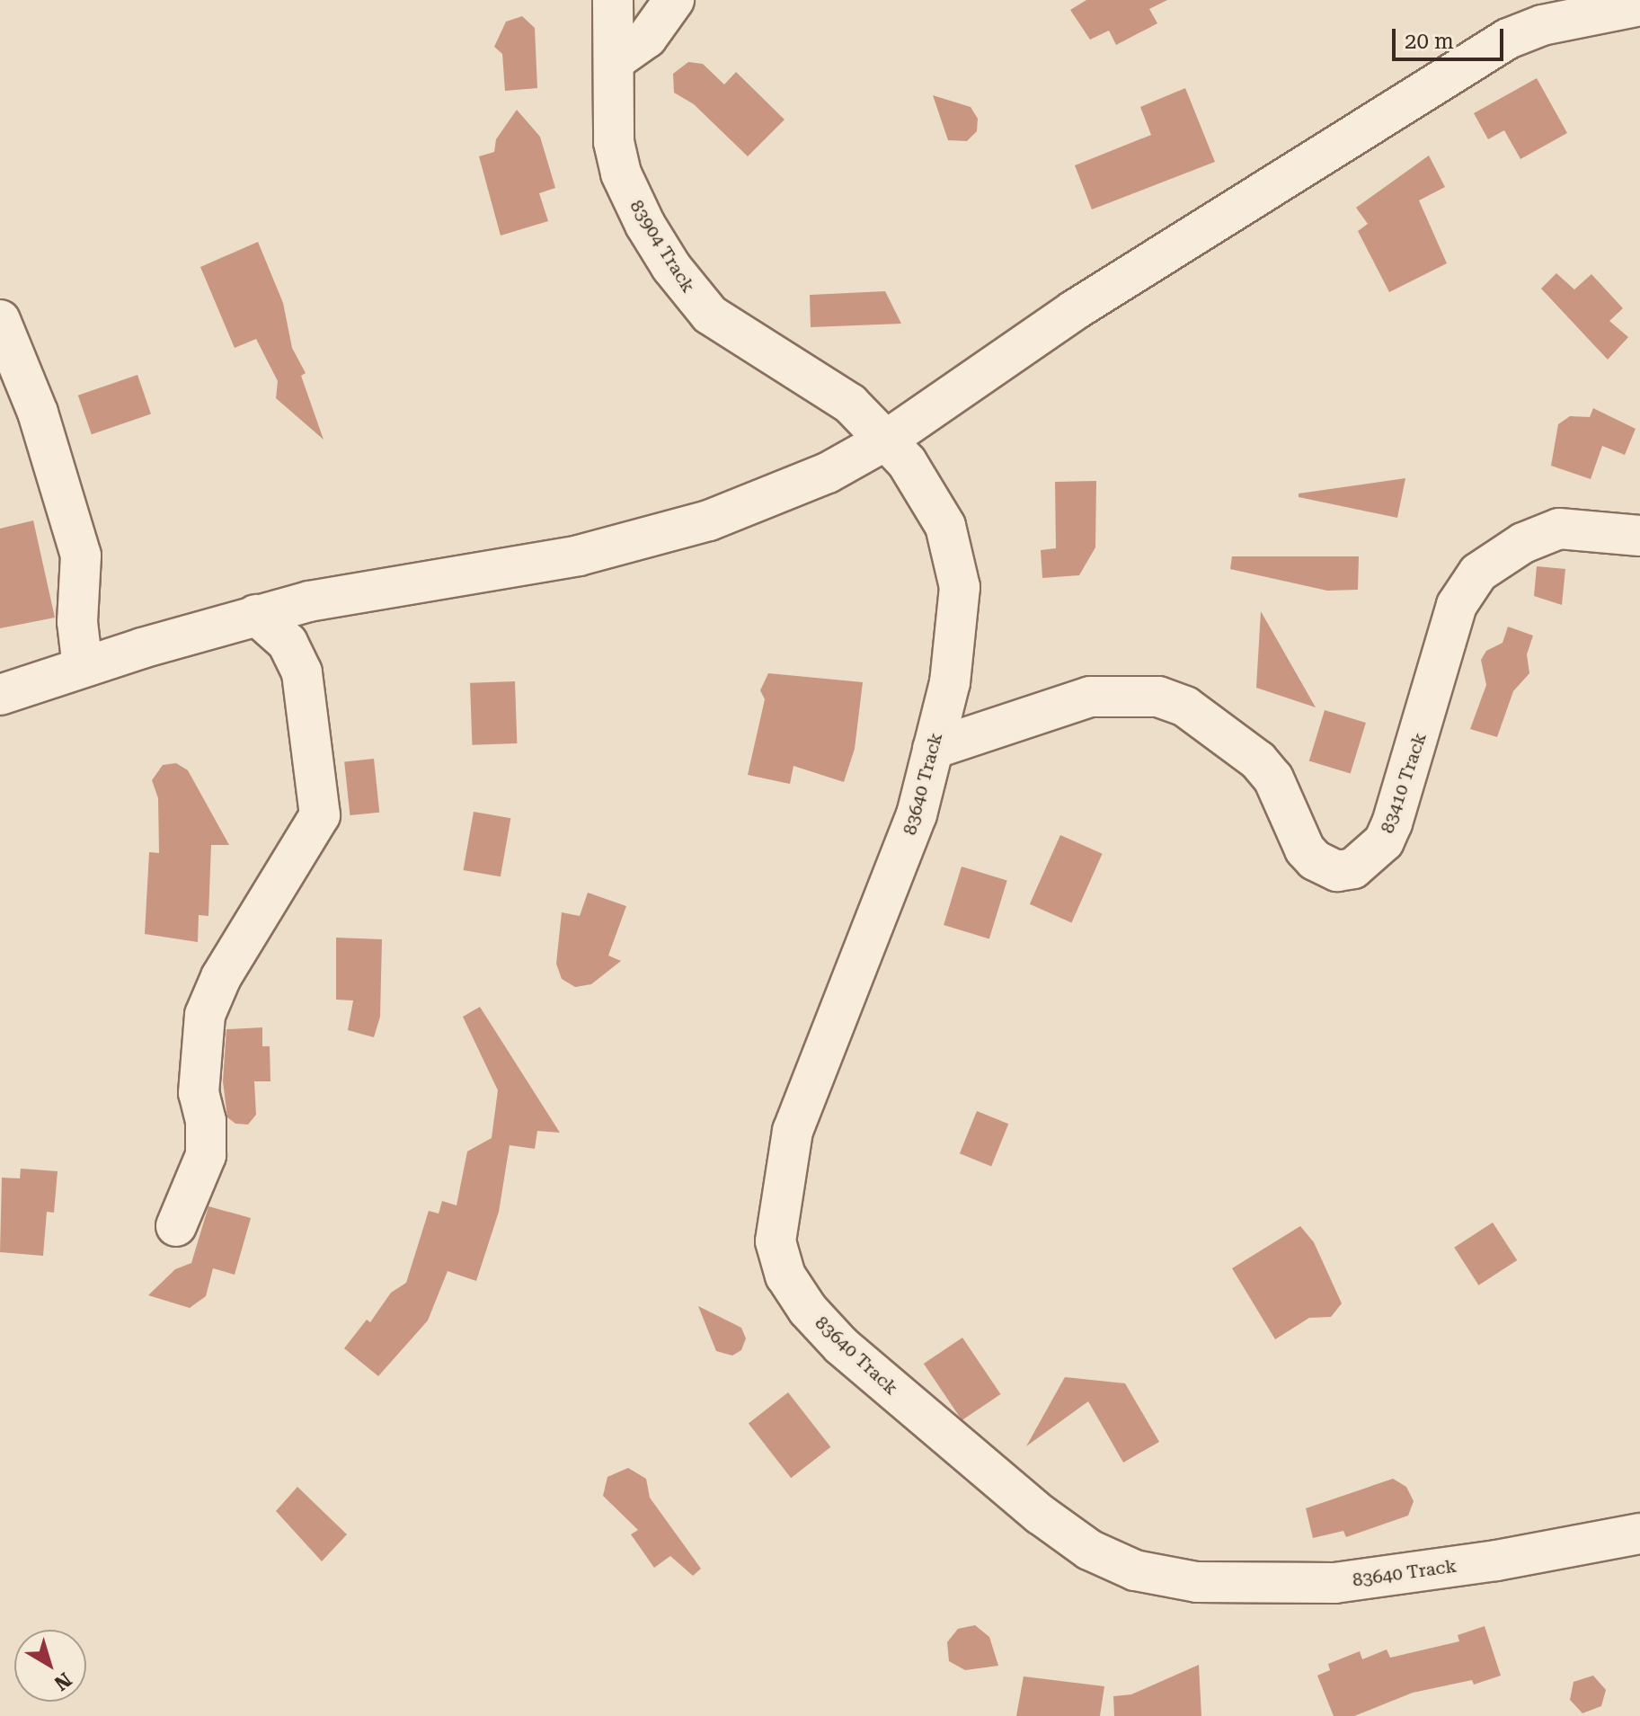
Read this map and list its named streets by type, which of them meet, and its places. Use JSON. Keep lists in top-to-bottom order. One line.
{"streets":{"street":["83904 Track","83410 Track","83640 Track"]},"crossings":[["83904 Track","83640 Track"],["83410 Track","83640 Track"]],"scale_bar":"20 m","north":"bottom right"}
